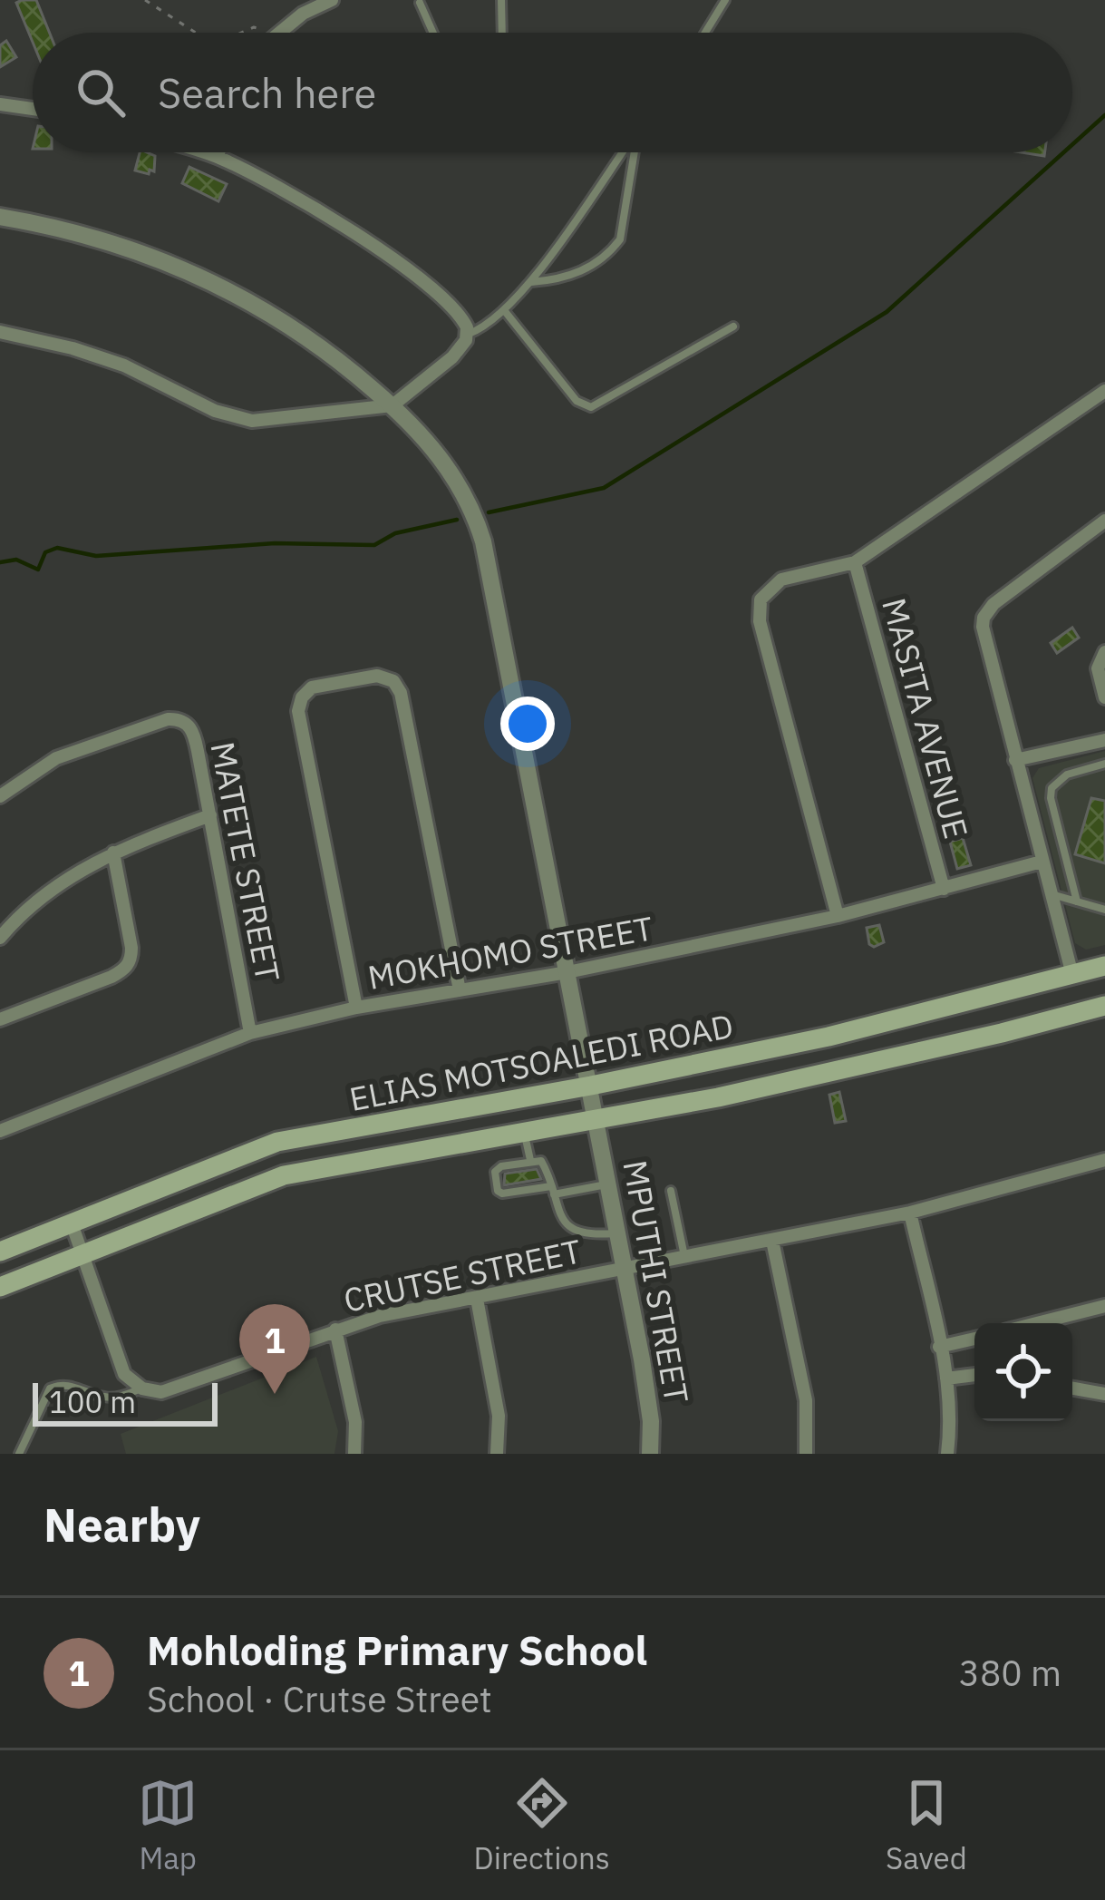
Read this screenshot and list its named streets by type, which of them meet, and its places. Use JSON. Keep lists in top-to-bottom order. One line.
{"streets":{"main road":["ELIAS MOTSOALEDI ROAD"],"street":["MASITA AVENUE","MATETE STREET","MOKHOMO STREET","CRUTSE STREET","MPUTHI STREET"]},"crossings":[["MASITA AVENUE","MOKHOMO STREET"],["MATETE STREET","MOKHOMO STREET"],["MOKHOMO STREET","MPUTHI STREET"],["ELIAS MOTSOALEDI ROAD","MPUTHI STREET"],["CRUTSE STREET","MPUTHI STREET"]],"scale_bar":"100 m","page":{"search":"Search here","pins":"1","scale":"100 m","heading":"Nearby","list":[{"mark":"1","name":"Mohloding Primary School","note":"School · Crutse Street","value":"380 m"}],"nav":["Map","Directions","Saved"]}}
